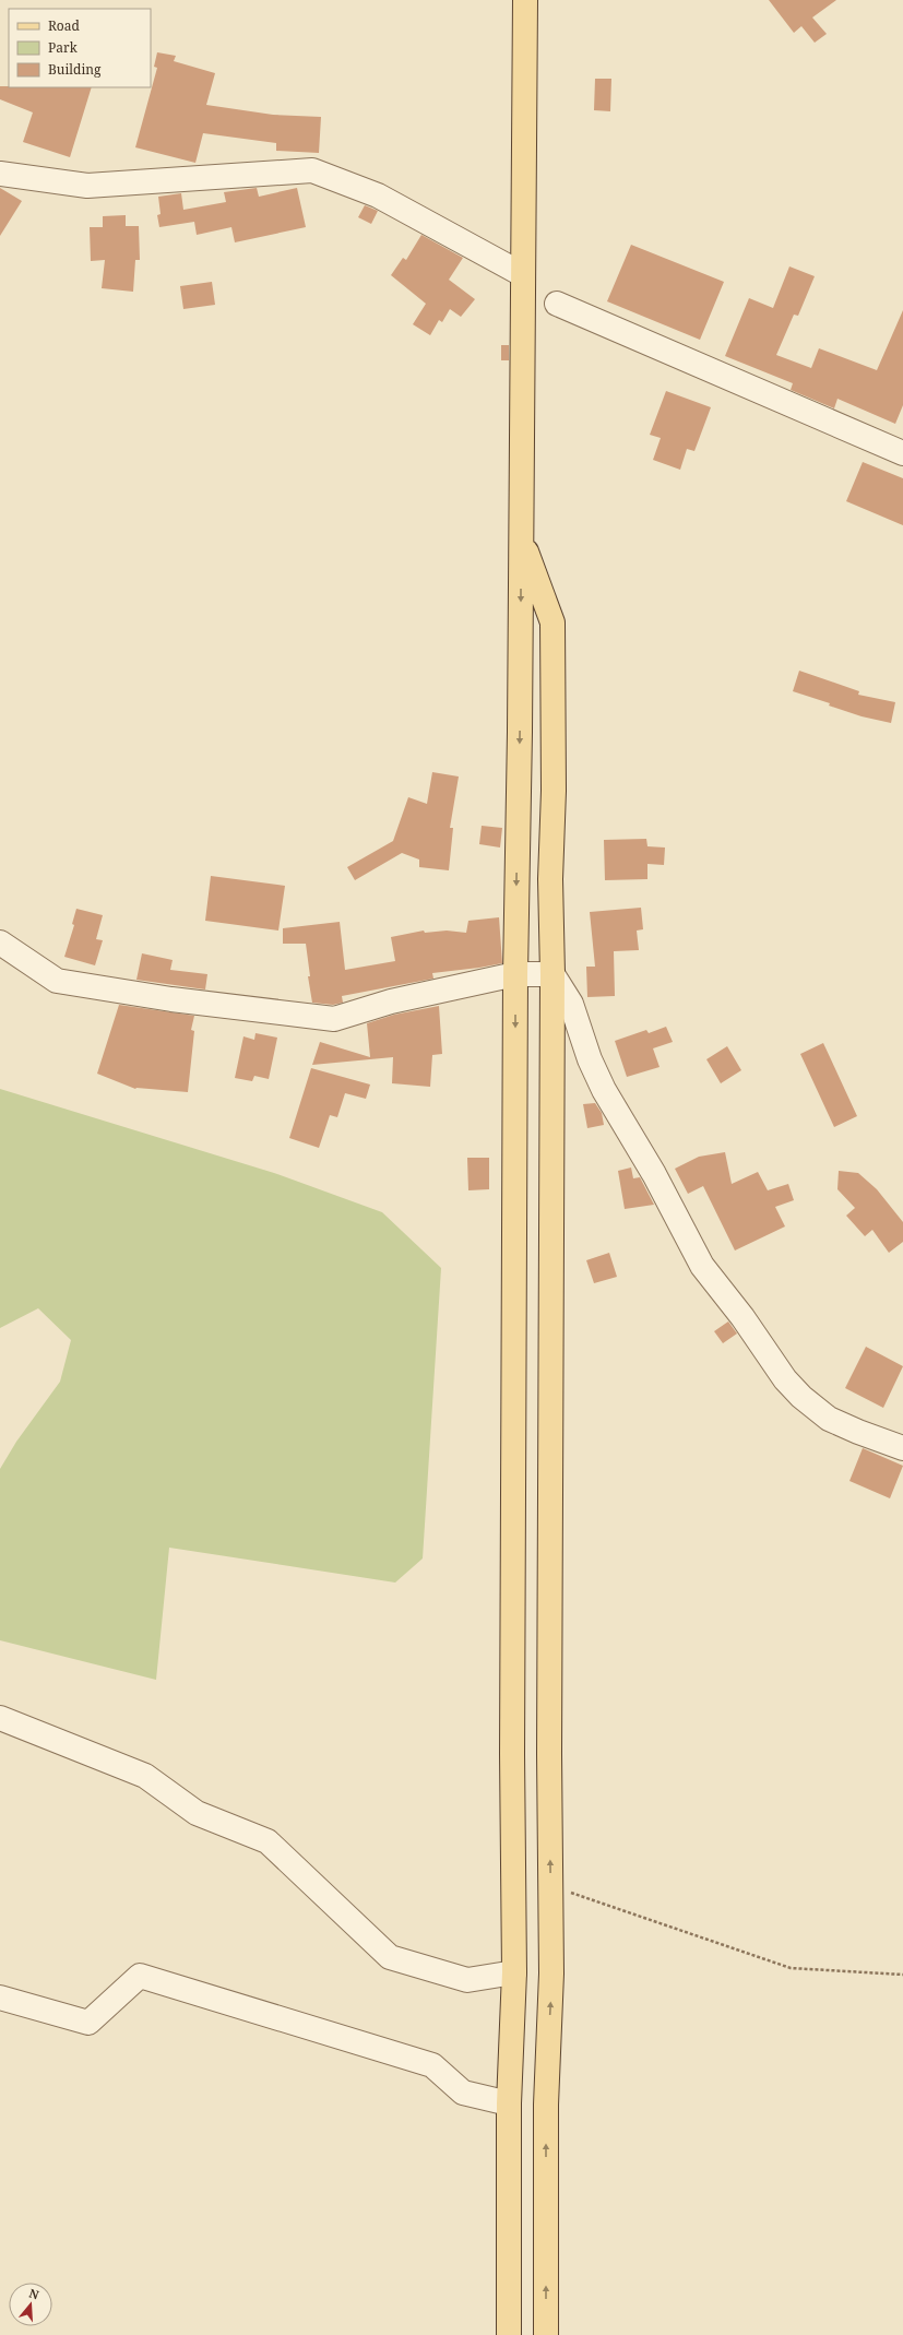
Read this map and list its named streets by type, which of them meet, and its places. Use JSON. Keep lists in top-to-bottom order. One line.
{"legend":["Road","Park","Building"],"north":"top"}
